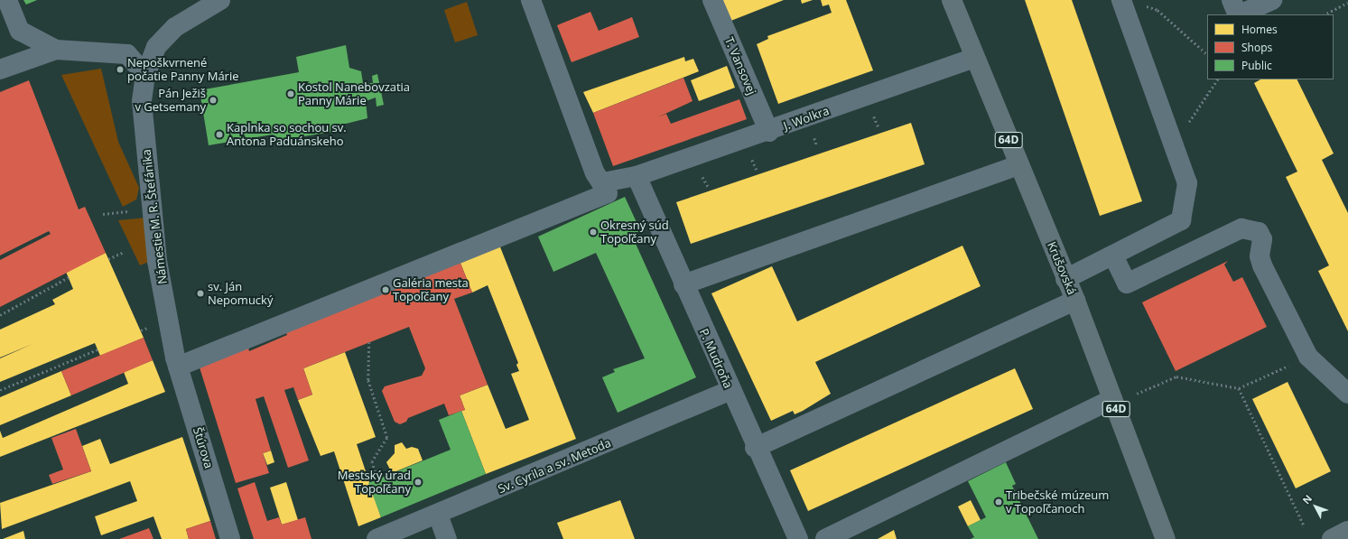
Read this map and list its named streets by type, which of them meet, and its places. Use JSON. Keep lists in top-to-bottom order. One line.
{"streets":{"main road":["64D","Krušovská"],"street":["T. Vansovej","J. Wolkra","Námestie M. R. Štefánika","P. Mudroňa","Štúrova","Sv. Cyrila a sv. Metoda"]},"crossings":[["T. Vansovej","J. Wolkra"],["J. Wolkra","Krušovská"],["J. Wolkra","P. Mudroňa"],["Námestie M. R. Štefánika","Štúrova"],["P. Mudroňa","Sv. Cyrila a sv. Metoda"]],"places":["Nepoškvrnené počatie Panny Márie","Kostol Nanebovzatia Panny Márie","Pán Ježiš v Getsemany","Kaplnka so sochou sv. Antona Paduánskeho","Okresný súd Topoľčany","Galéria mesta Topoľčany","sv. Ján Nepomucký","Mestský úrad Topoľčany","Tribečské múzeum v Topoľčanoch"],"legend":["Homes","Shops","Public"],"north":"top left"}
